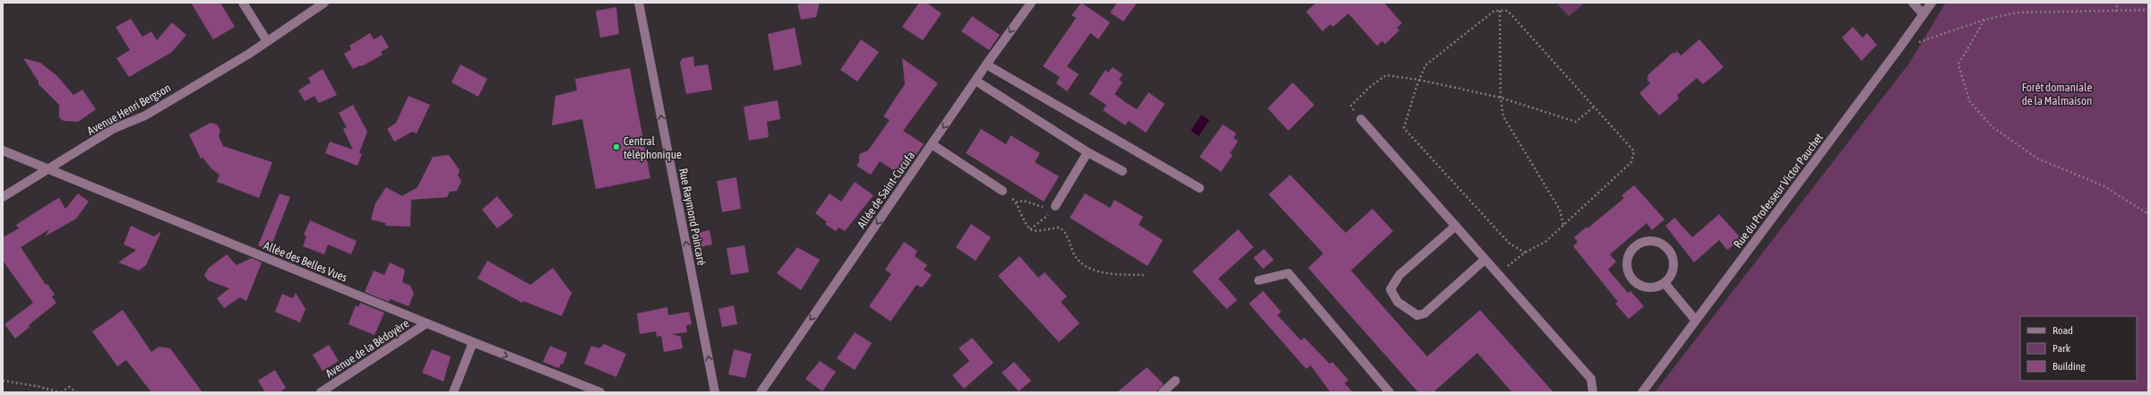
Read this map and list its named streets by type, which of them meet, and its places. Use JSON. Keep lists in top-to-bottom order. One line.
{"streets":{"street":["Avenue Henri Bergson","Allée de Saint-Cucufa","Rue du Professeur Victor Pauchet","Rue Raymond Poincaré","Allée des Belles Vues","Avenue de la Bédoyère"]},"crossings":[["Avenue Henri Bergson","Allée des Belles Vues"],["Allée des Belles Vues","Avenue de la Bédoyère"]],"one_way":["Allée de Saint-Cucufa","Rue Raymond Poincaré"],"parks":["Forêt domaniale de la Malmaison"],"places":["Central téléphonique"],"legend":["Road","Park","Building"]}
